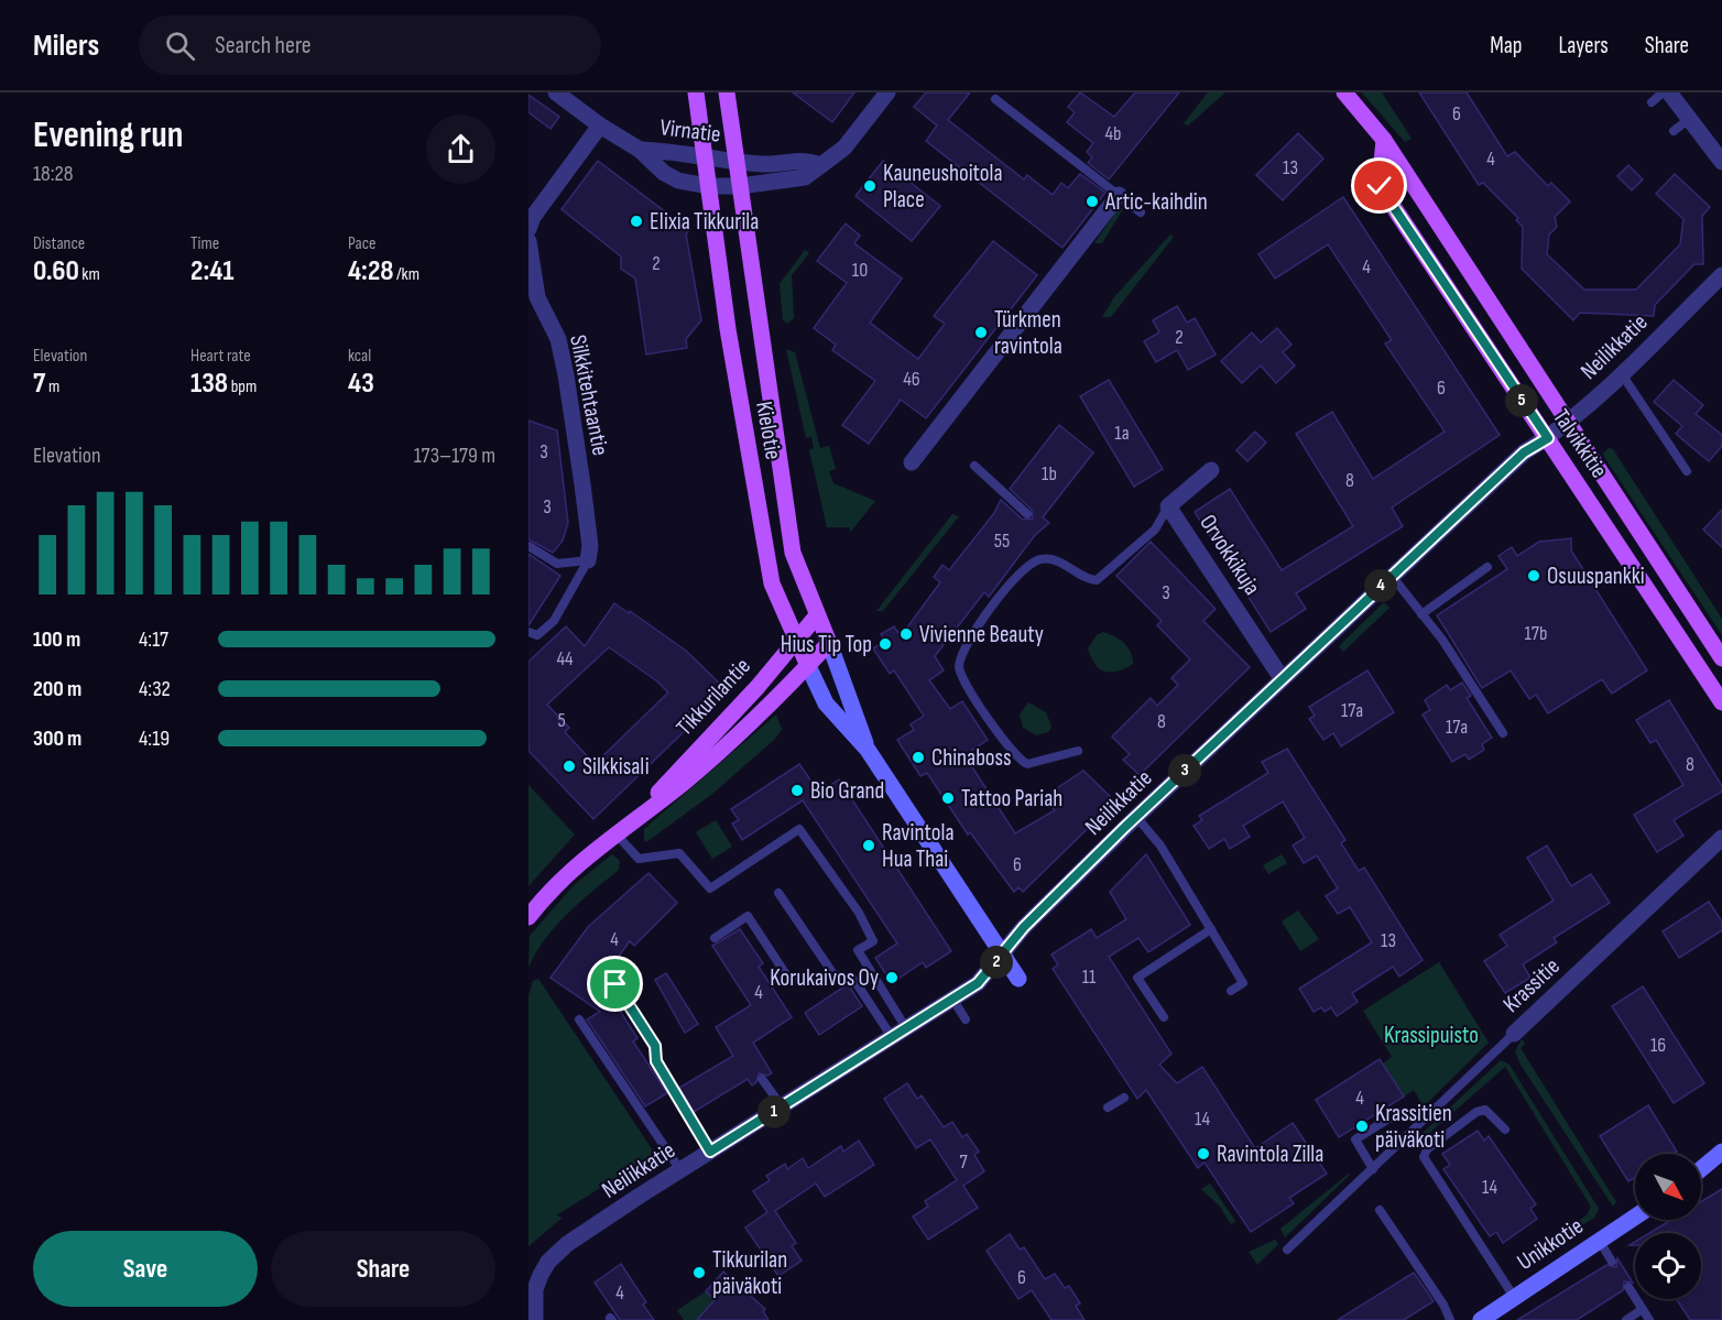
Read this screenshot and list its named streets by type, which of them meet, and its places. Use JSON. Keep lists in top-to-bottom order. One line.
{"streets":{"main road":["Kielotie","Talvikkitie","Tikkurilantie"],"street":["Virnatie","Neilikkatie","Silkkitehtaantie","Orvokkikuja","Krassitie","Unikkotie"]},"crossings":[["Virnatie","Kielotie"],["Neilikkatie","Kielotie"],["Neilikkatie","Talvikkitie"],["Neilikkatie","Orvokkikuja"],["Kielotie","Tikkurilantie"]],"parks":["Krassipuisto"],"places":["Kauneushoitola Place","Artic-kaihdin","Elixia Tikkurila","Türkmen ravintola","Osuuspankki","Vivienne Beauty","Hius Tip Top","Chinaboss","Silkkisali","Bio Grand","Tattoo Pariah","Ravintola Hua Thai","Korukaivos Oy","Krassitien päiväkoti","Ravintola Zilla","Tikkurilan päiväkoti"],"house_numbers":["6","4b","4","13","2","4","10","2","46","6","1a","3","1b","8","3","55","3","17b","44","17a","5","8","17a","8","6","4","13","11","4","16","4","14","7","14","6","4"],"north":"bottom right","page":{"header":"Milers","search":"Search here","nav":["Map","Layers","Share"],"heading":["Evening run","18:28"],"stats":[["Distance","0.60 km"],["Time","2:41"],["Pace","4:28 /km"],["Elevation","7 m"],["Heart rate","138 bpm"],["kcal","43"]],"pins":["5","4","3","2","1"],"chart":["Elevation","173–179 m"],"list":[{"name":"100 m","note":"4:17"},{"name":"200 m","note":"4:32"},{"name":"300 m","note":"4:19"}],"buttons":["Save","Share"]}}
